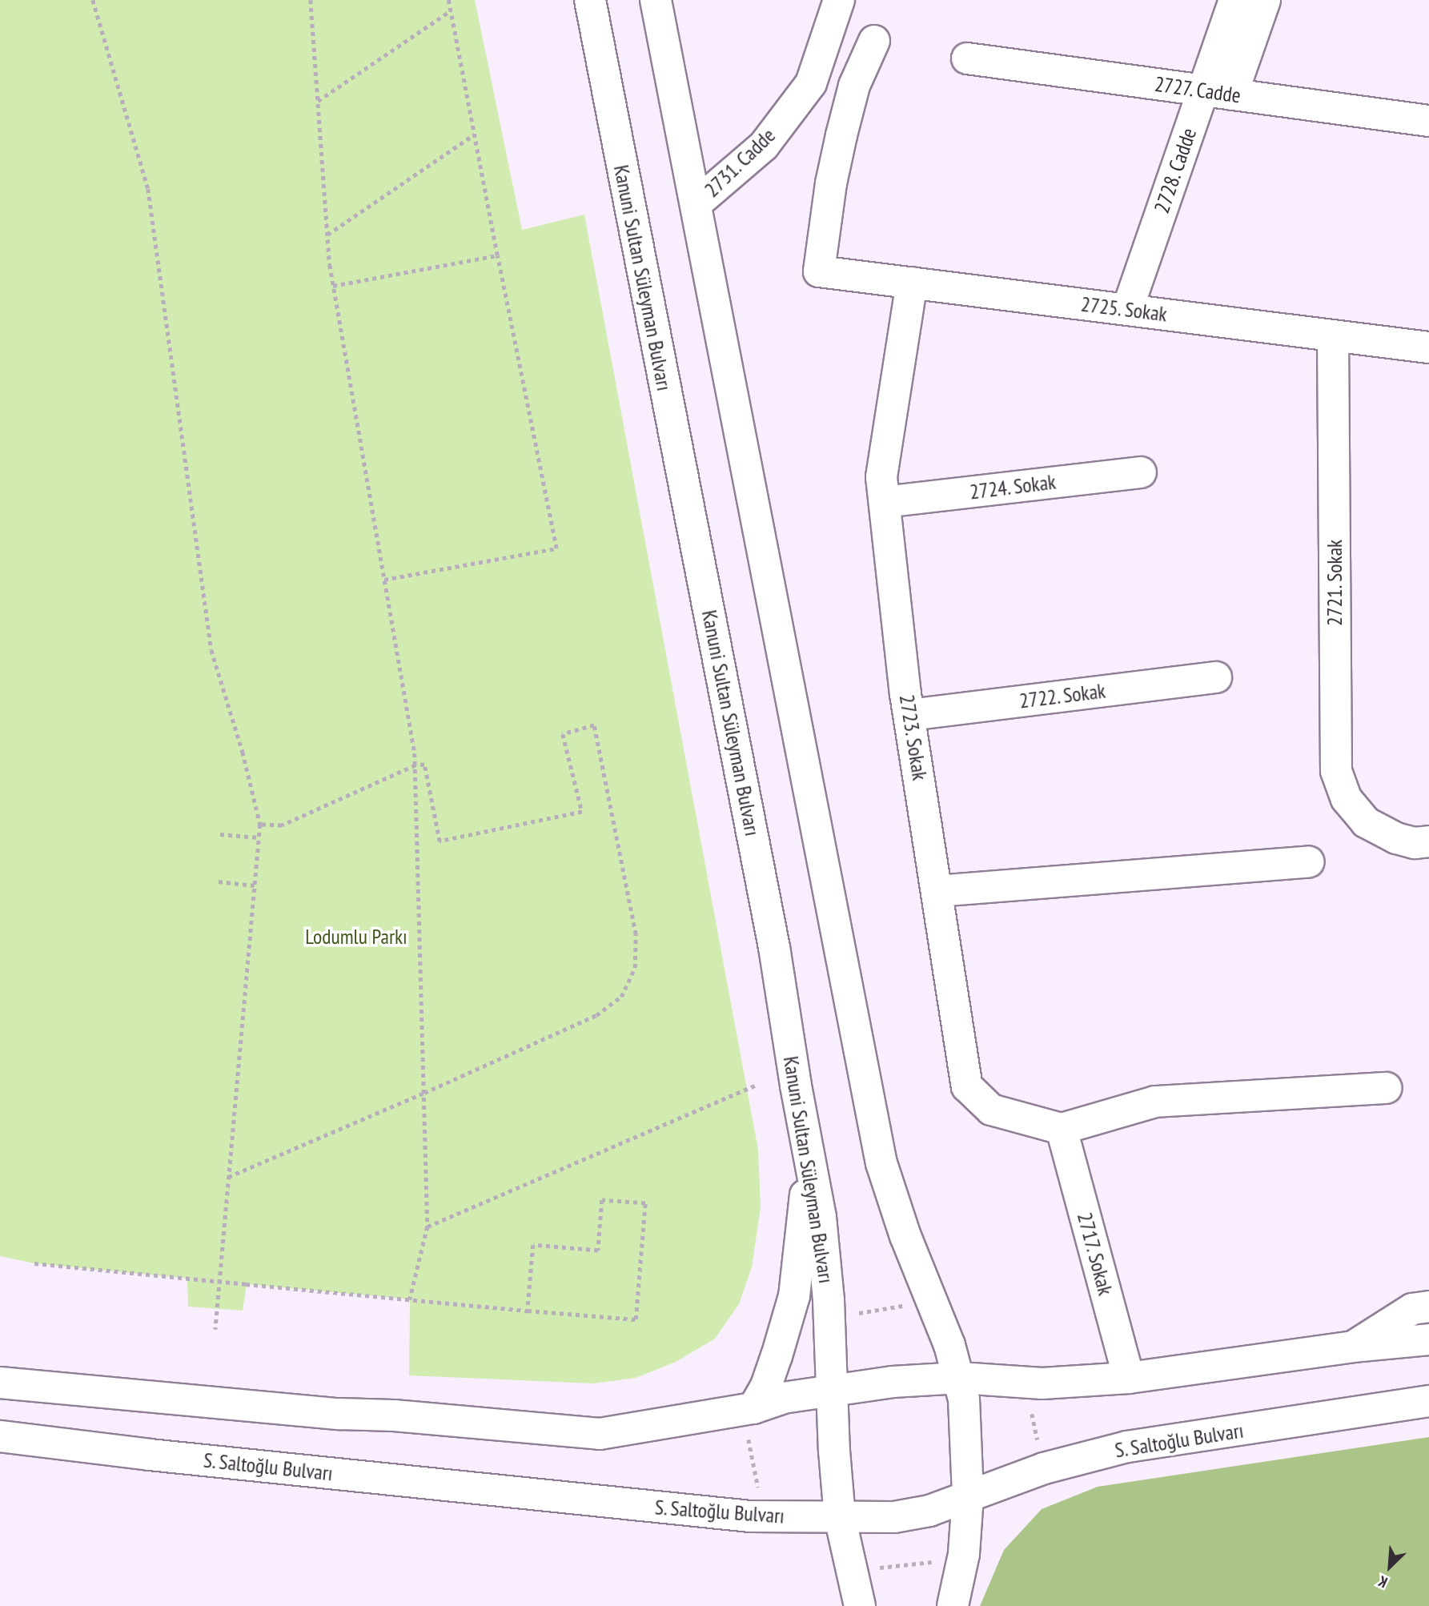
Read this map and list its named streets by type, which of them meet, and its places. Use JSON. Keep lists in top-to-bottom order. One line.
{"streets":{"main road":["2727. Cadde","2731. Cadde","2728. Cadde","Kanuni Sultan Süleyman Bulvarı","2725. Sokak","2724. Sokak","2721. Sokak","2722. Sokak","2723. Sokak","2717. Sokak","S. Saltoğlu Bulvarı"]},"crossings":[["2727. Cadde","2728. Cadde"],["2728. Cadde","2725. Sokak"],["Kanuni Sultan Süleyman Bulvarı","S. Saltoğlu Bulvarı"],["2725. Sokak","2721. Sokak"],["2725. Sokak","2723. Sokak"],["2724. Sokak","2723. Sokak"],["2722. Sokak","2723. Sokak"],["2723. Sokak","2717. Sokak"]],"parks":["Lodumlu Parkı"],"north":"bottom left"}
